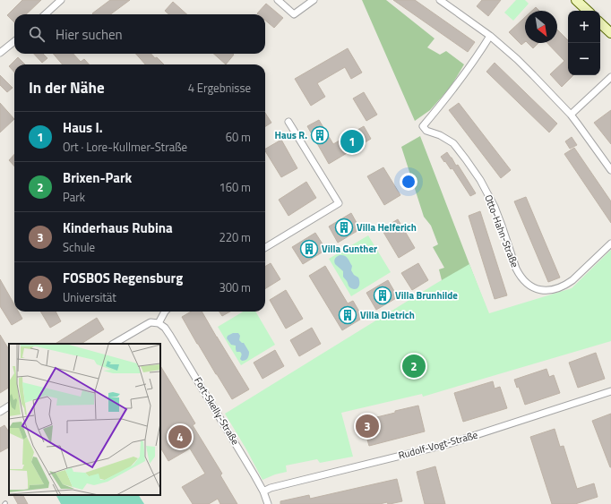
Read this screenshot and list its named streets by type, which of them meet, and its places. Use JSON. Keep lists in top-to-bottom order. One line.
{"streets":{"street":["Otto-Hahn-Straße","Fort-Skelly-Straße","Rudolf-Vogt-Straße"]},"crossings":[["Fort-Skelly-Straße","Rudolf-Vogt-Straße"]],"places":{"building":["Haus R.","Villa Helferich","Villa Gunther","Villa Brunhilde","Villa Dietrich"]},"north":"bottom right","page":{"map_buttons":["+","−"],"search":"Hier suchen","heading":["In der Nähe","4 Ergebnisse"],"list":[{"mark":"1","name":"Haus I.","note":"Ort · Lore-Kullmer-Straße","value":"60 m"},{"mark":"2","name":"Brixen-Park","note":"Park","value":"160 m"},{"mark":"3","name":"Kinderhaus Rubina","note":"Schule","value":"220 m"},{"mark":"4","name":"FOSBOS Regensburg","note":"Universität","value":"300 m"}],"pins":["1","2","3","4"]}}
